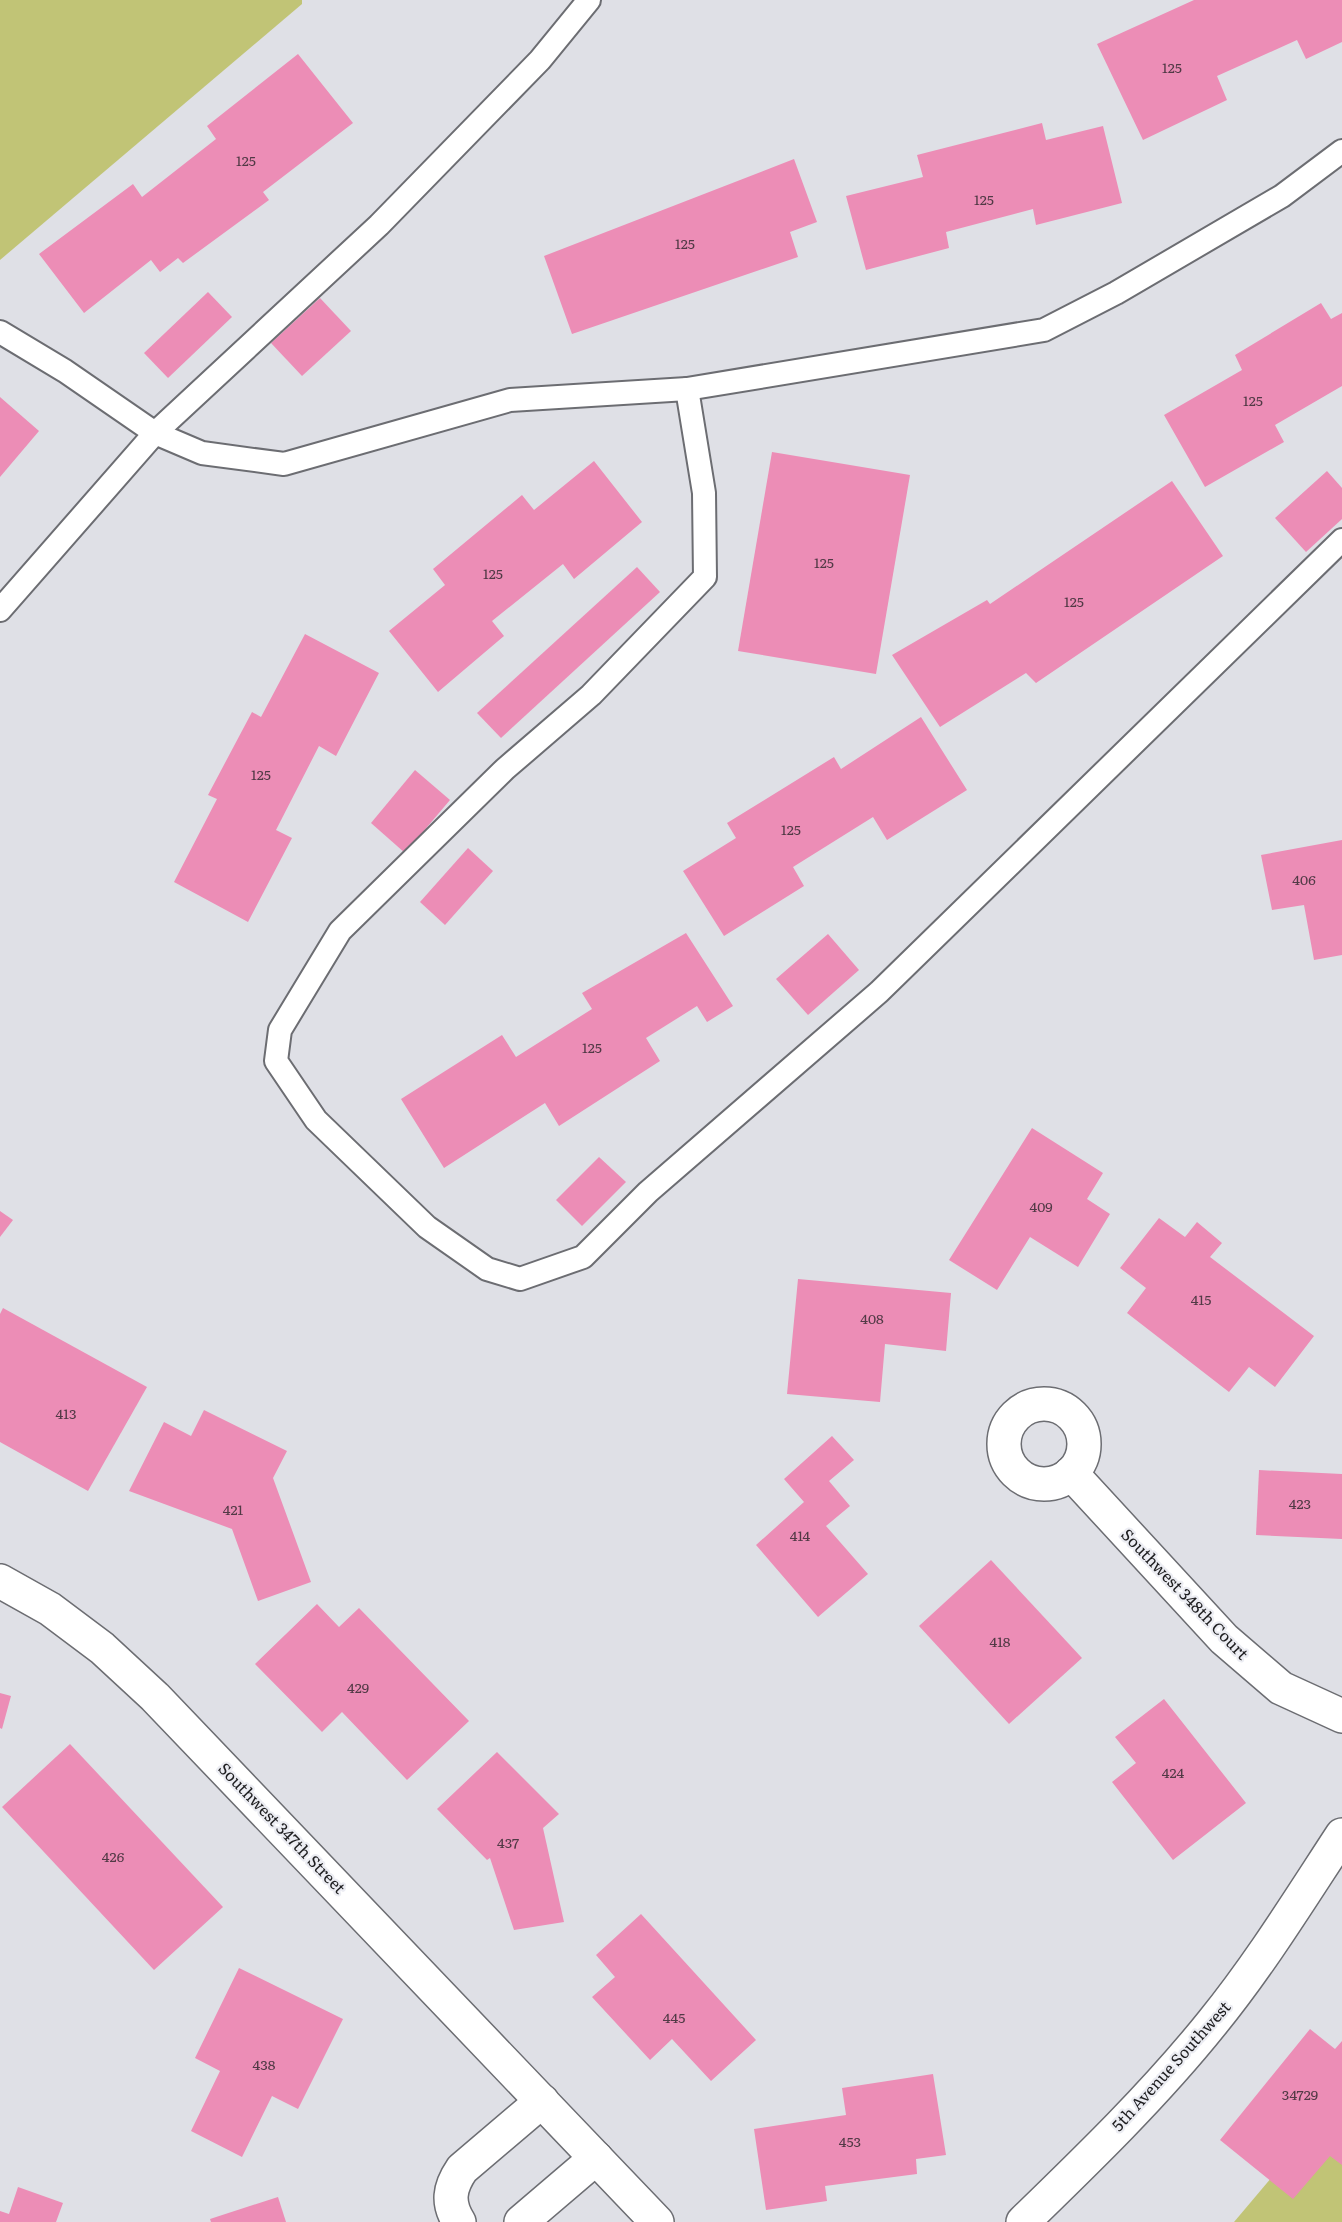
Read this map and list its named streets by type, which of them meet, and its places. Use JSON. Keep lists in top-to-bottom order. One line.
{"streets":{"street":["Southwest 348th Court","Southwest 347th Street","5th Avenue Southwest"]},"house_numbers":["125","125","125","125","125","125","125","125","125","125","406","125","409","415","408","413","423","421","414","418","429","424","437","426","445","438","34729","453"]}
